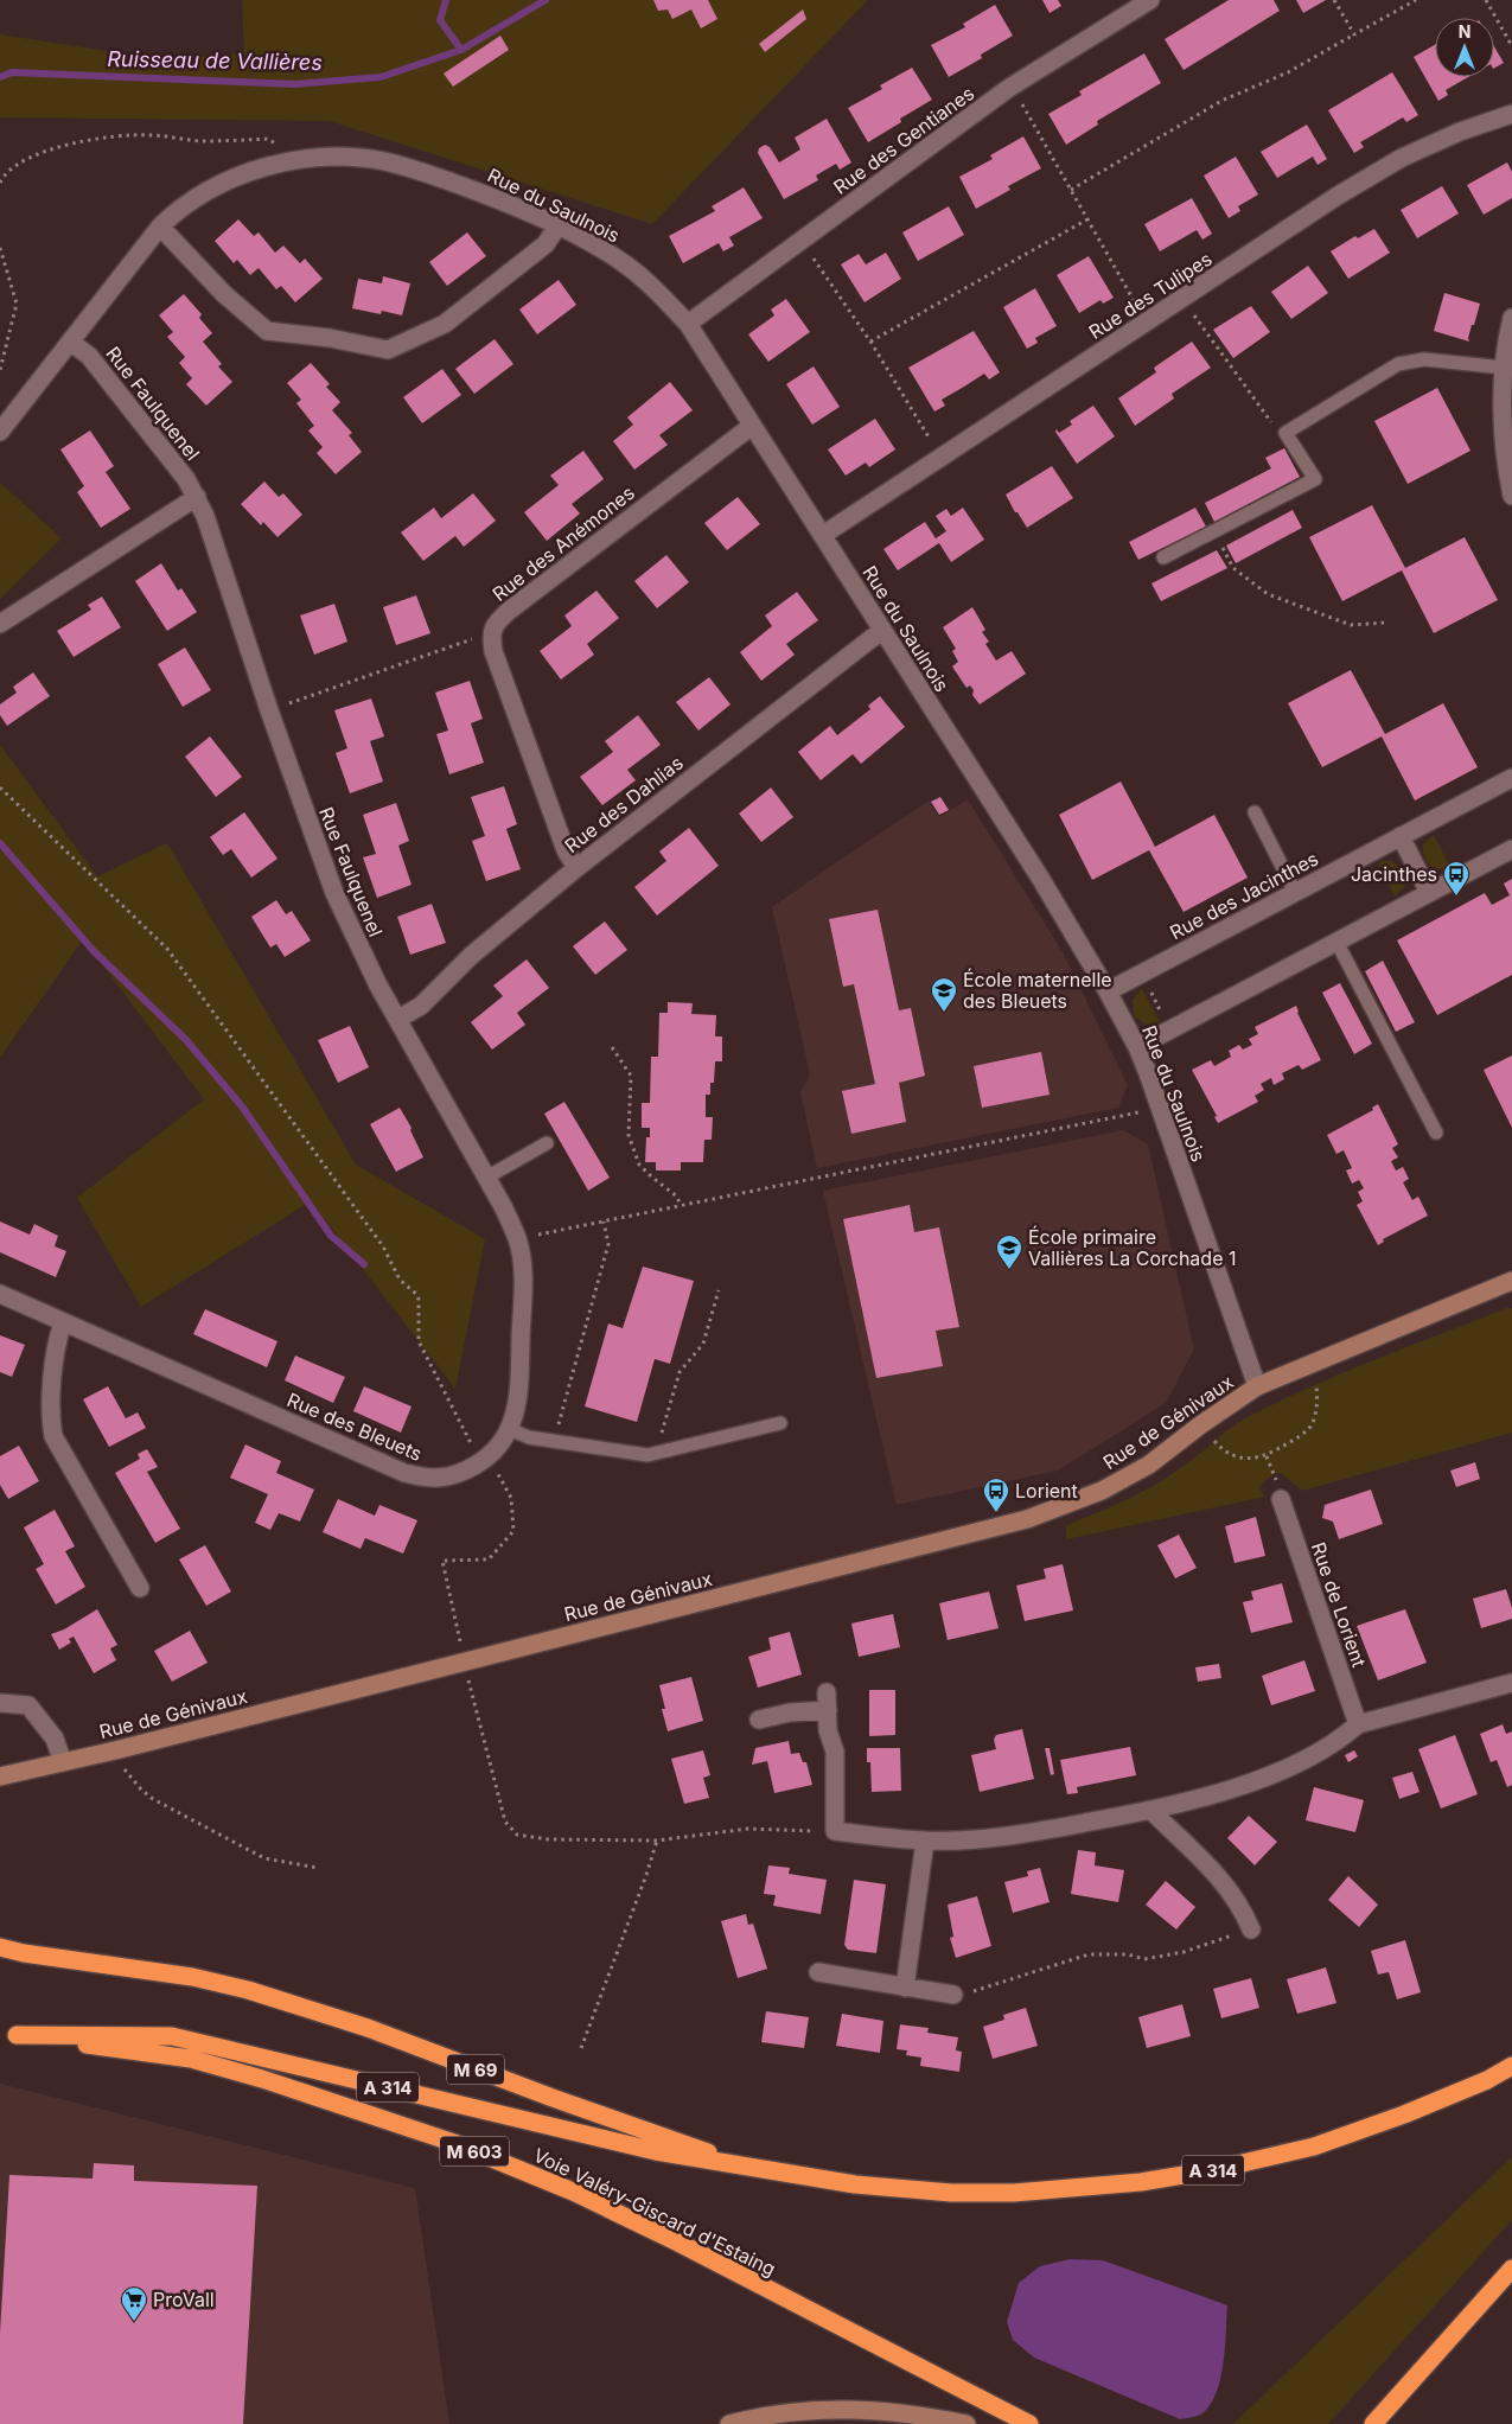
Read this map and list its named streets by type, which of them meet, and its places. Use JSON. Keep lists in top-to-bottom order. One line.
{"streets":{"highway":["M 69","A 314","M 603","Voie Valéry-Giscard d'Estaing"],"street":["Rue des Gentianes","Rue du Saulnois","Rue des Tulipes","Rue Faulquenel","Rue des Anémones","Rue des Dahlias","Rue des Jacinthes","Rue de Génivaux","Rue des Bleuets","Rue de Lorient"]},"crossings":[["Rue des Gentianes","Rue du Saulnois"],["Rue du Saulnois","Rue des Tulipes"],["Rue du Saulnois","Rue Faulquenel"],["Rue du Saulnois","Rue des Anémones"],["Rue du Saulnois","Rue des Dahlias"],["Rue du Saulnois","Rue des Jacinthes"],["Rue du Saulnois","Rue de Génivaux"],["Rue Faulquenel","Rue des Dahlias"],["M 69","A 314"],["A 314","Voie Valéry-Giscard d'Estaing"]],"water":["Ruisseau de Vallières"],"places":{"bus stop":["Jacinthes","Lorient"],"school or university":["École maternelle des Bleuets","École primaire Vallières La Corchade 1"],"supermarket":["ProVall"]},"north":"top"}
